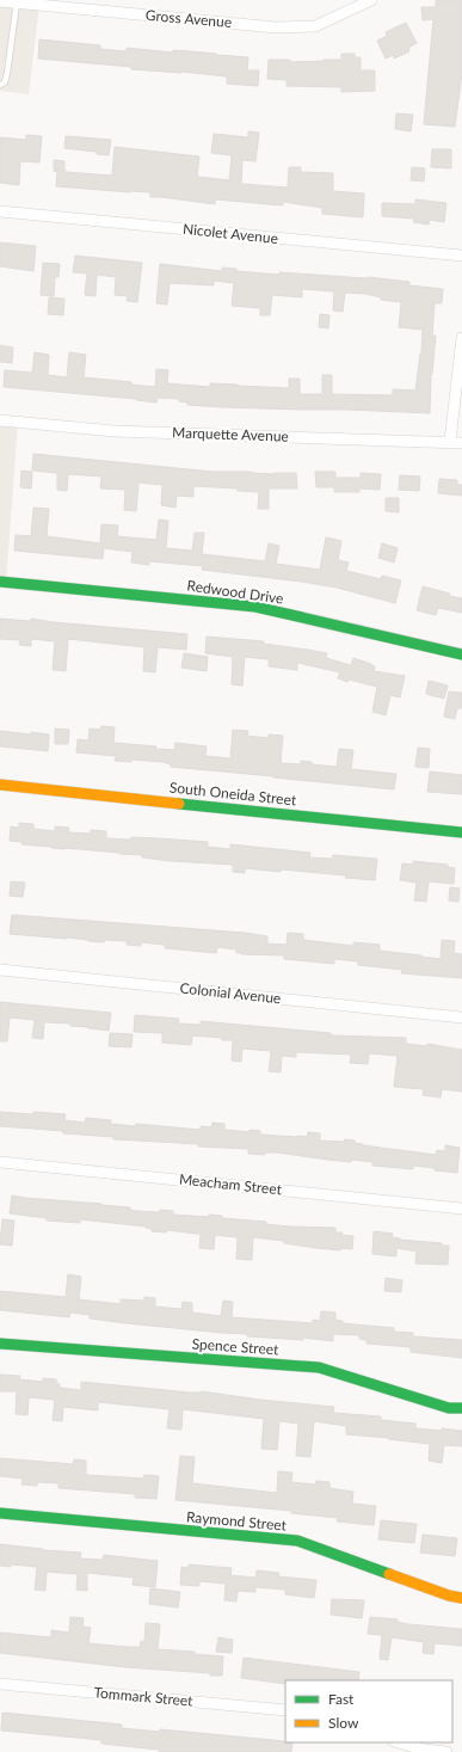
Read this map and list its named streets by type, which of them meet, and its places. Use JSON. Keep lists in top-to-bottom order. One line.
{"streets":{"street":["Gross Avenue","Nicolet Avenue","Marquette Avenue","Redwood Drive","South Oneida Street","Colonial Avenue","Meacham Street","Spence Street","Raymond Street","Tommark Street"]},"legend":["Fast","Slow"]}
